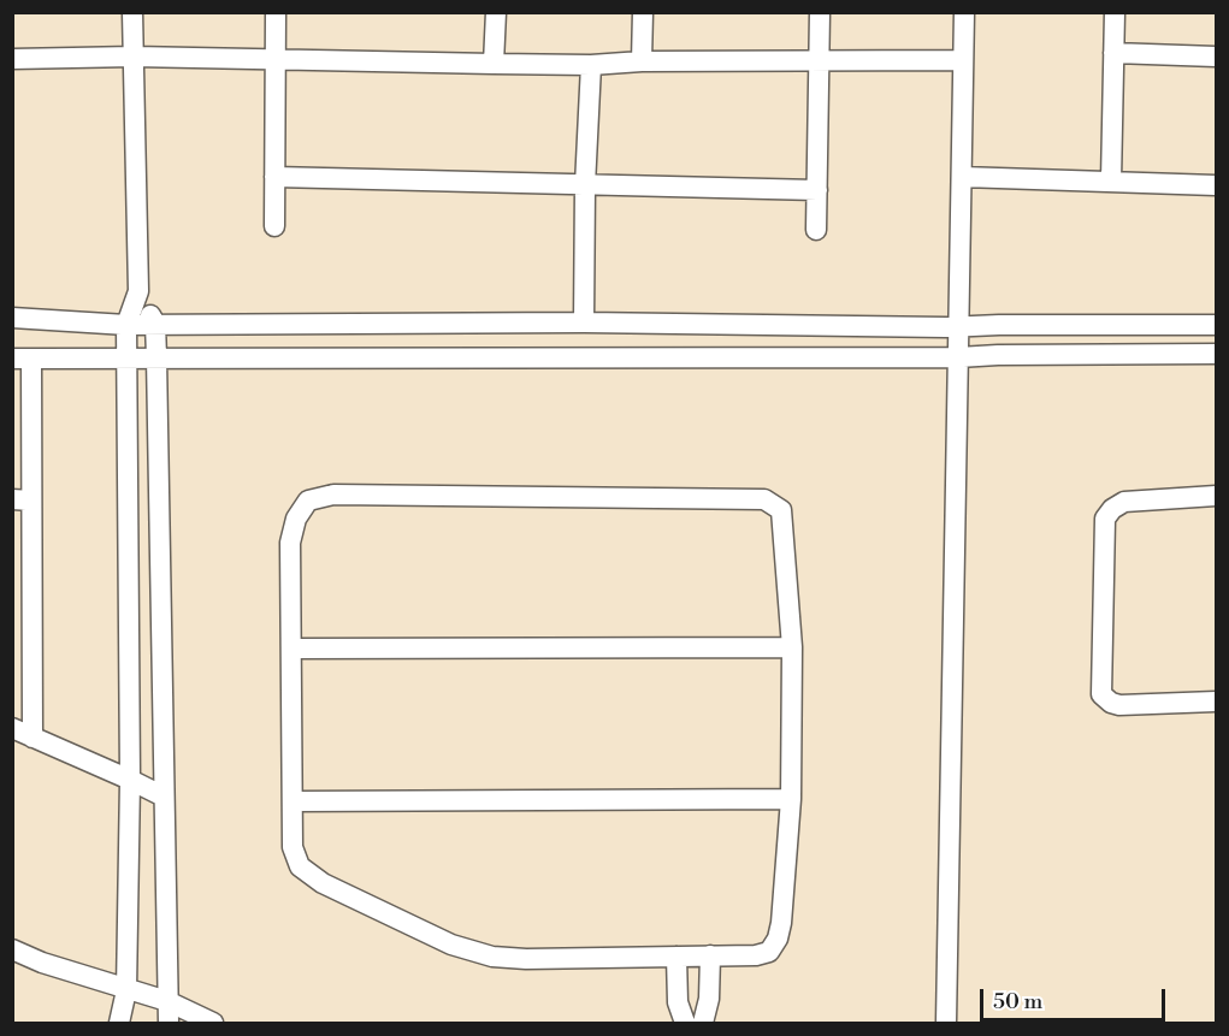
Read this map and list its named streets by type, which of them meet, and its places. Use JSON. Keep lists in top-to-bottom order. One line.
{"scale_bar":"50 m"}
